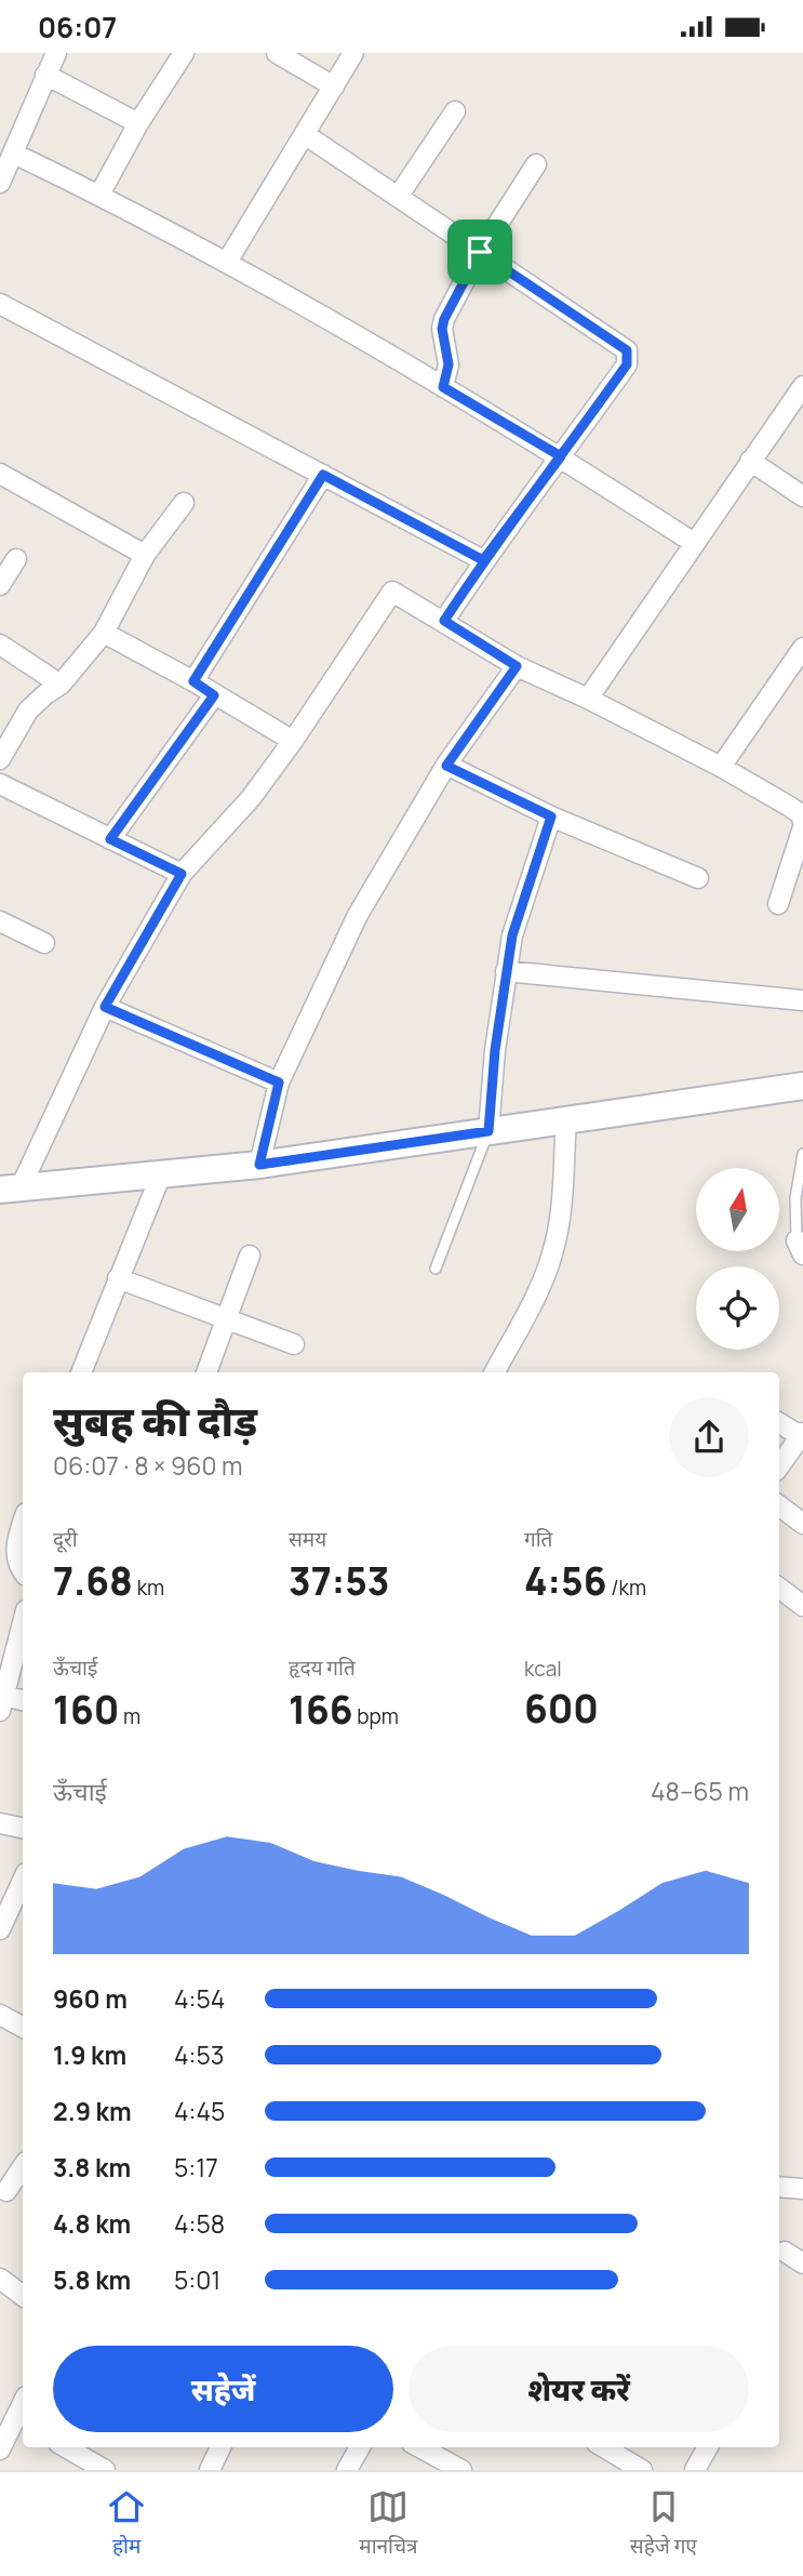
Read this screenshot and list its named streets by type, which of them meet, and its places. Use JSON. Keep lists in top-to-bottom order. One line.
{"north":"top","page":{"status":"06:07","heading":["सुबह की दौड़","06:07 · 8 × 960 m"],"stats":[["दूरी","7.68 km"],["समय","37:53"],["गति","4:56 /km"],["ऊँचाई","160 m"],["हृदय गति","166 bpm"],["kcal","600"]],"chart":["ऊँचाई","48–65 m"],"list":[{"name":"960 m","note":"4:54"},{"name":"1.9 km","note":"4:53"},{"name":"2.9 km","note":"4:45"},{"name":"3.8 km","note":"5:17"},{"name":"4.8 km","note":"4:58"},{"name":"5.8 km","note":"5:01"}],"buttons":["सहेजें","शेयर करें"],"tabs":["होम","मानचित्र","सहेजे गए"]}}
